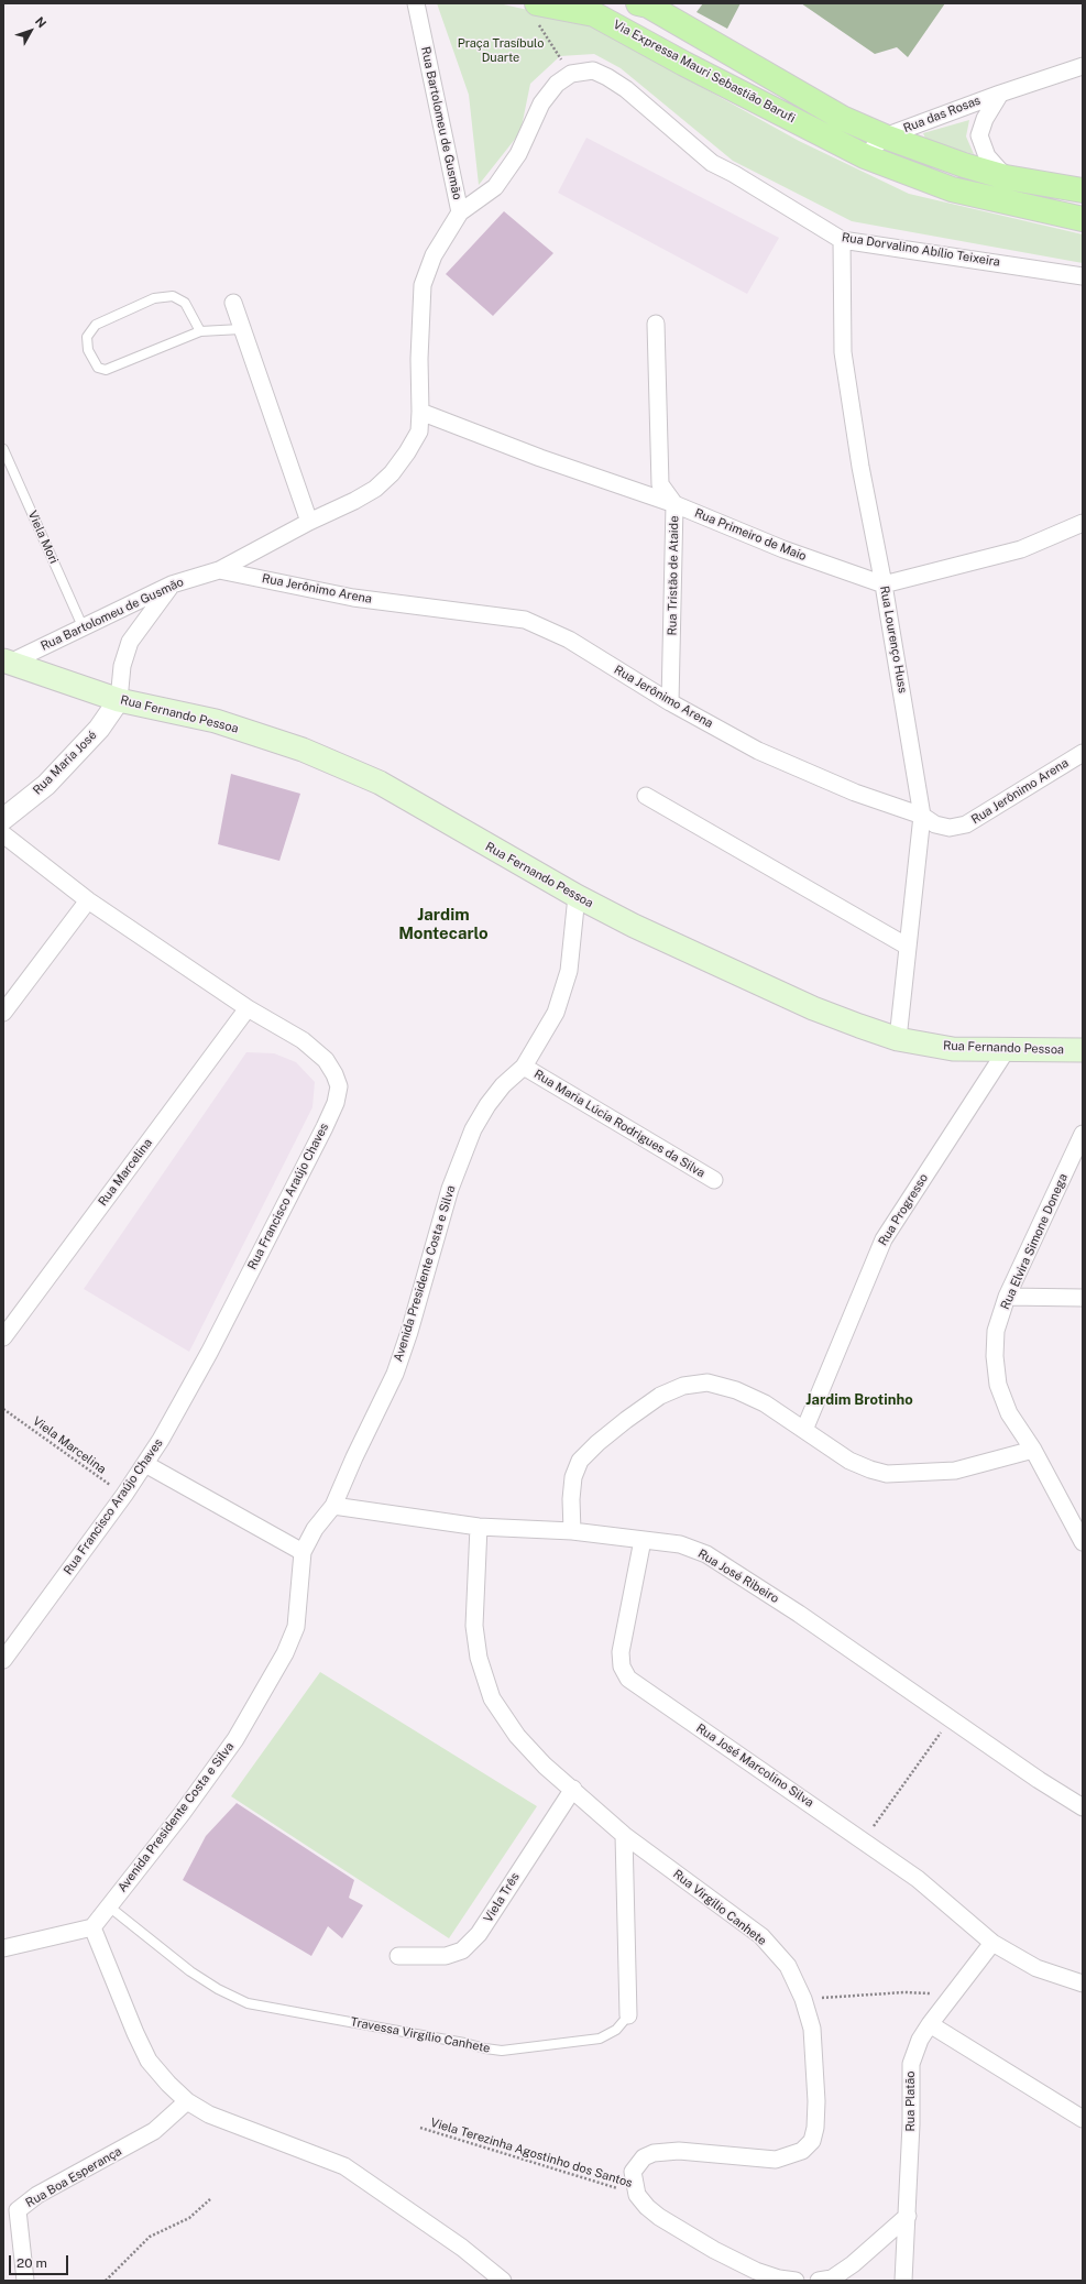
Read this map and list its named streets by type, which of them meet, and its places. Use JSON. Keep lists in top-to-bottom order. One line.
{"streets":{"main road":["Via Expressa Mauri Sebastião Barufi","Rua Fernando Pessoa"],"street":["Rua das Rosas","Rua Bartolomeu de Gusmão","Rua Dorvalino Abílio Teixeira","Rua Primeiro de Maio","Rua Tristão de Ataide","Rua Jerônimo Arena","Rua Lourenço Huss","Rua Maria José","Rua Maria Lúcia Rodrigues da Silva","Rua Marcelina","Rua Francisco Araújo Chaves","Rua Progresso","Rua Elvira Simone Donega","Avenida Presidente Costa e Silva","Rua José Ribeiro","Rua José Marcolino Silva","Viela Três","Rua Virgilio Canhete","Travessa Virgílio Canhete","Rua Platão","Rua Boa Esperança"],"lane":["Viela Mori"],"path":["Viela Marcelina","Viela Terezinha Agostinho dos Santos"]},"crossings":[["Via Expressa Mauri Sebastião Barufi","Rua das Rosas"],["Rua Bartolomeu de Gusmão","Rua Dorvalino Abílio Teixeira"],["Rua Bartolomeu de Gusmão","Rua Primeiro de Maio"],["Rua Bartolomeu de Gusmão","Viela Mori"],["Rua Bartolomeu de Gusmão","Rua Jerônimo Arena"],["Rua Bartolomeu de Gusmão","Rua Fernando Pessoa"],["Rua Dorvalino Abílio Teixeira","Rua Lourenço Huss"],["Rua Primeiro de Maio","Rua Tristão de Ataide"],["Rua Primeiro de Maio","Rua Lourenço Huss"],["Rua Tristão de Ataide","Rua Jerônimo Arena"],["Rua Jerônimo Arena","Rua Lourenço Huss"],["Rua Lourenço Huss","Rua Fernando Pessoa"],["Rua Fernando Pessoa","Rua Maria José"],["Rua Fernando Pessoa","Rua Progresso"],["Rua Fernando Pessoa","Avenida Presidente Costa e Silva"],["Rua Maria Lúcia Rodrigues da Silva","Avenida Presidente Costa e Silva"],["Rua Marcelina","Rua Francisco Araújo Chaves"],["Rua Francisco Araújo Chaves","Viela Marcelina"],["Avenida Presidente Costa e Silva","Rua José Ribeiro"],["Avenida Presidente Costa e Silva","Travessa Virgílio Canhete"],["Rua José Ribeiro","Rua José Marcolino Silva"],["Rua José Ribeiro","Rua Virgilio Canhete"],["Rua José Marcolino Silva","Rua Platão"],["Viela Três","Rua Virgilio Canhete"],["Rua Virgilio Canhete","Travessa Virgílio Canhete"],["Rua Virgilio Canhete","Viela Terezinha Agostinho dos Santos"]],"districts":["Jardim Montecarlo","Jardim Brotinho"],"parks":["Praça Trasíbulo Duarte"],"scale_bar":"20 m","north":"top right"}
